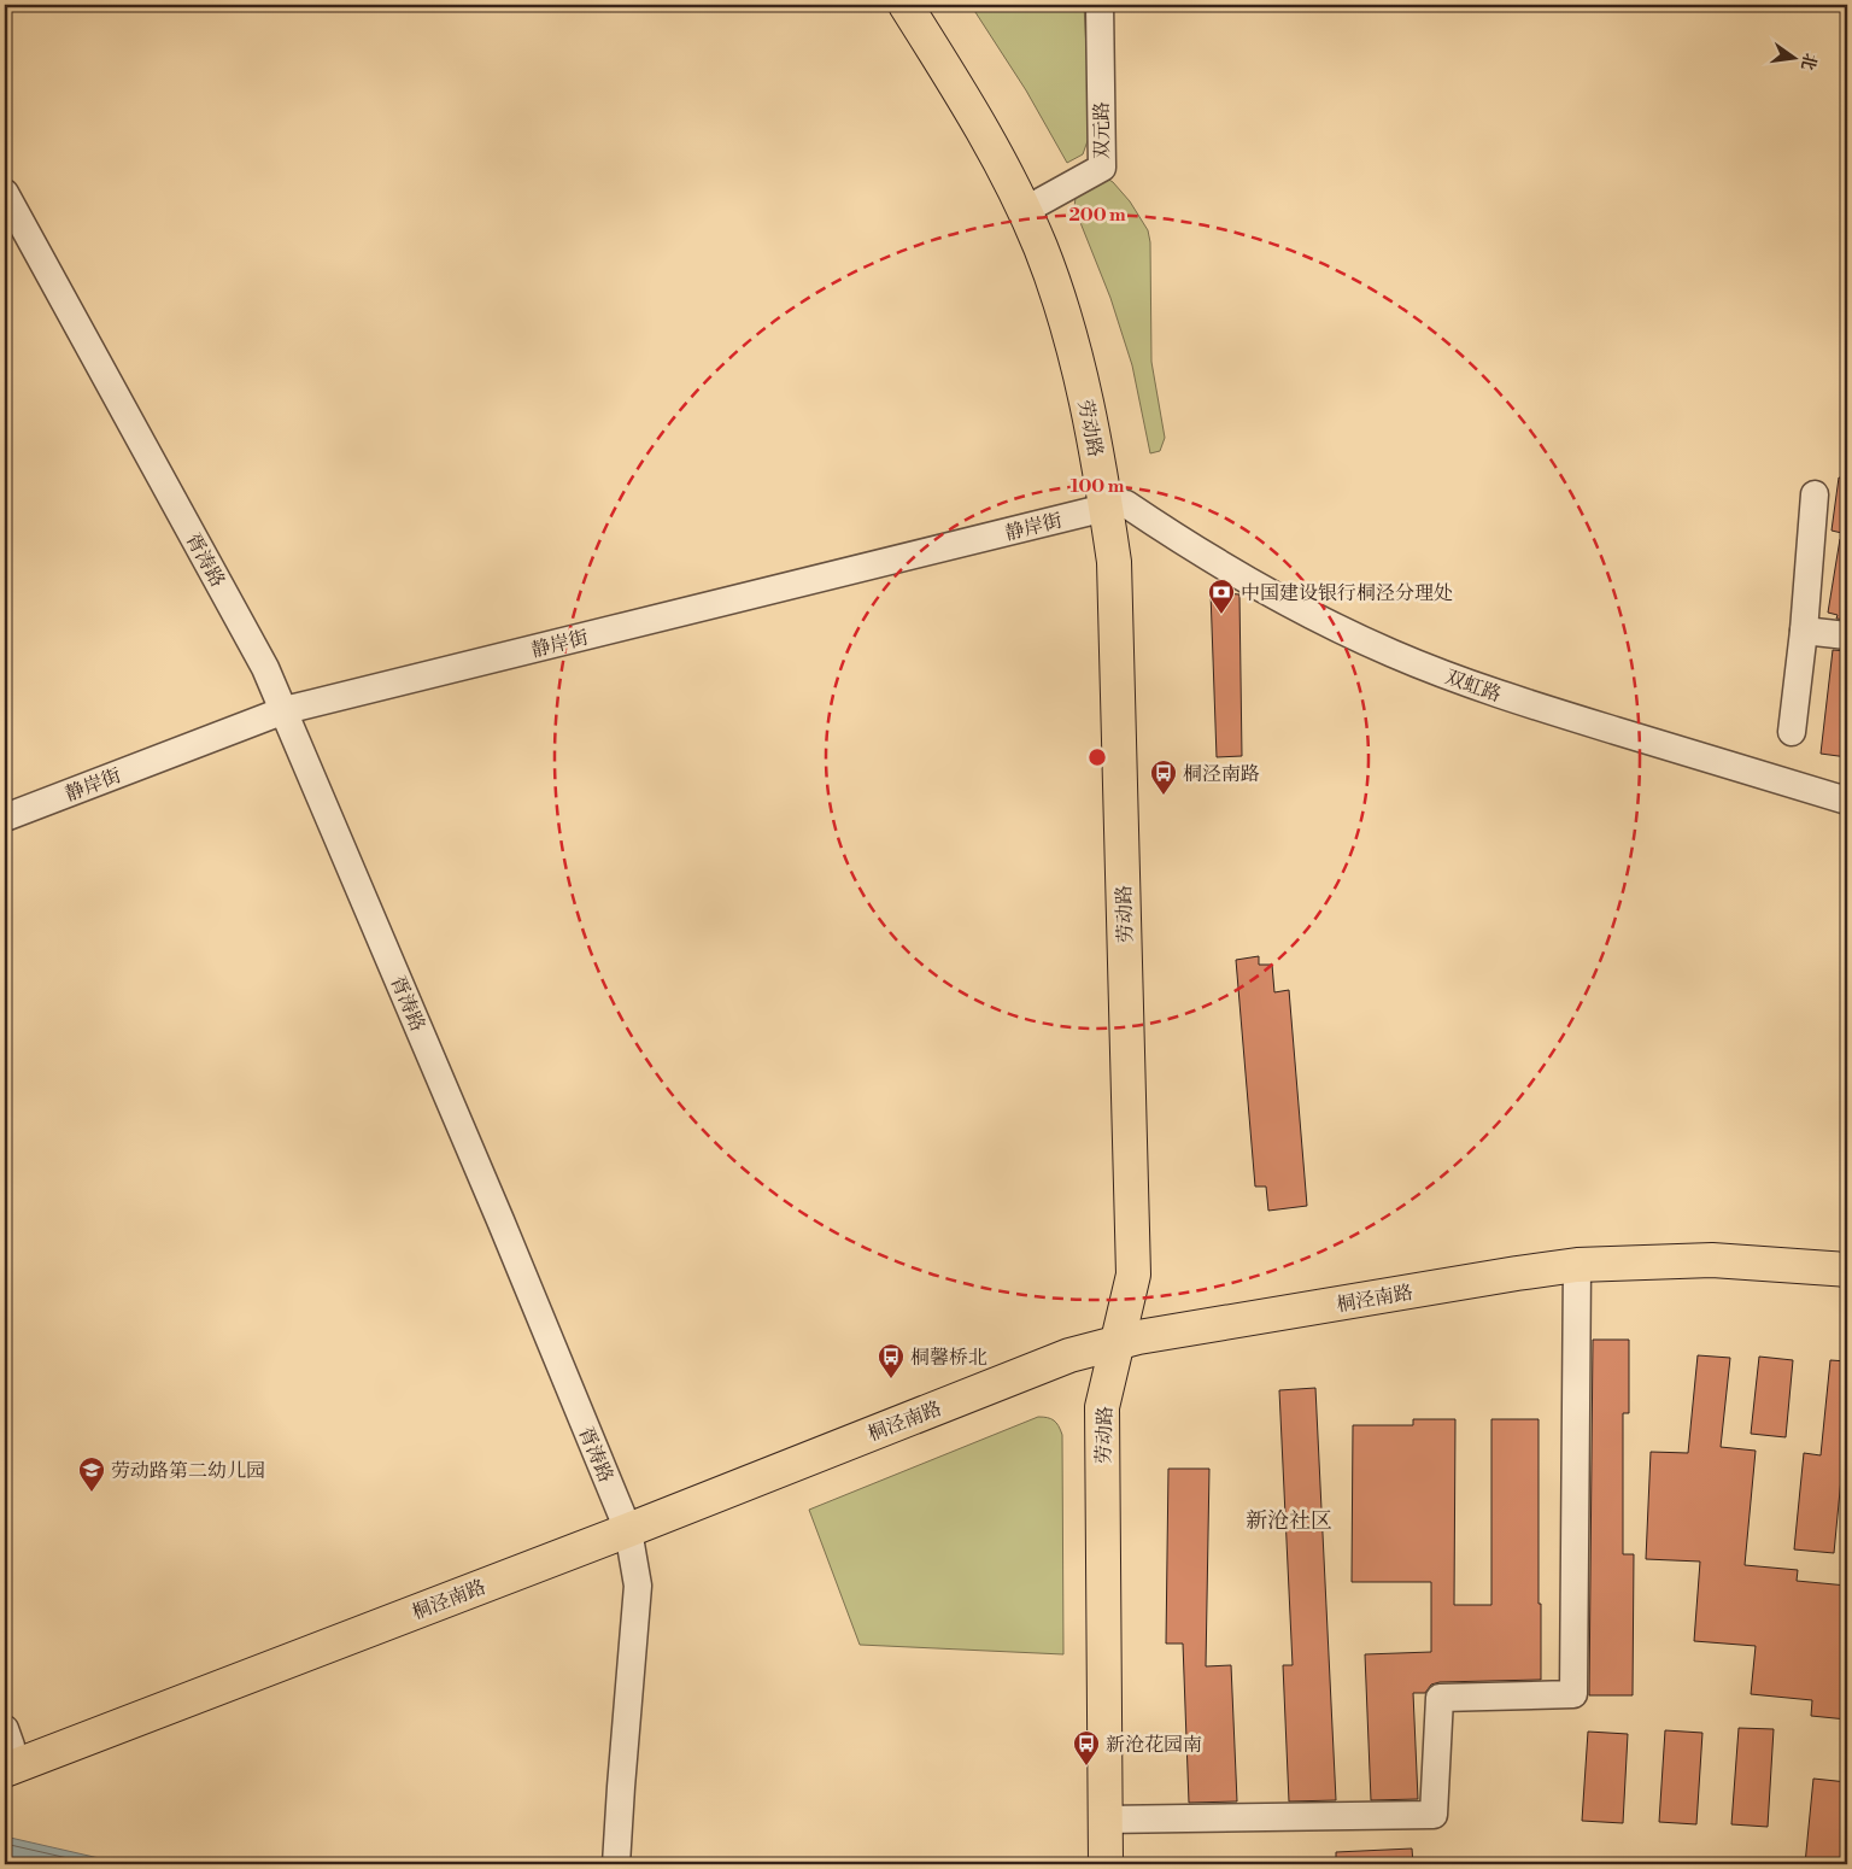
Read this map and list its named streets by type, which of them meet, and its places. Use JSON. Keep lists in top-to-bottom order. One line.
{"streets":{"main road":["劳动路","桐泾南路"],"street":["双元路","静岸街","胥涛路","双虹路"]},"crossings":[["双元路","劳动路"],["劳动路","静岸街"],["劳动路","双虹路"],["劳动路","桐泾南路"],["静岸街","胥涛路"],["静岸街","双虹路"],["胥涛路","桐泾南路"]],"districts":["新沧社区"],"places":{"bank":["中国建设银行桐泾分理处"],"bus stop":["桐泾南路","桐馨桥北","新沧花园南"],"school or university":["劳动路第二幼儿园"]},"north":"right","rings":["200 m","100 m"]}
